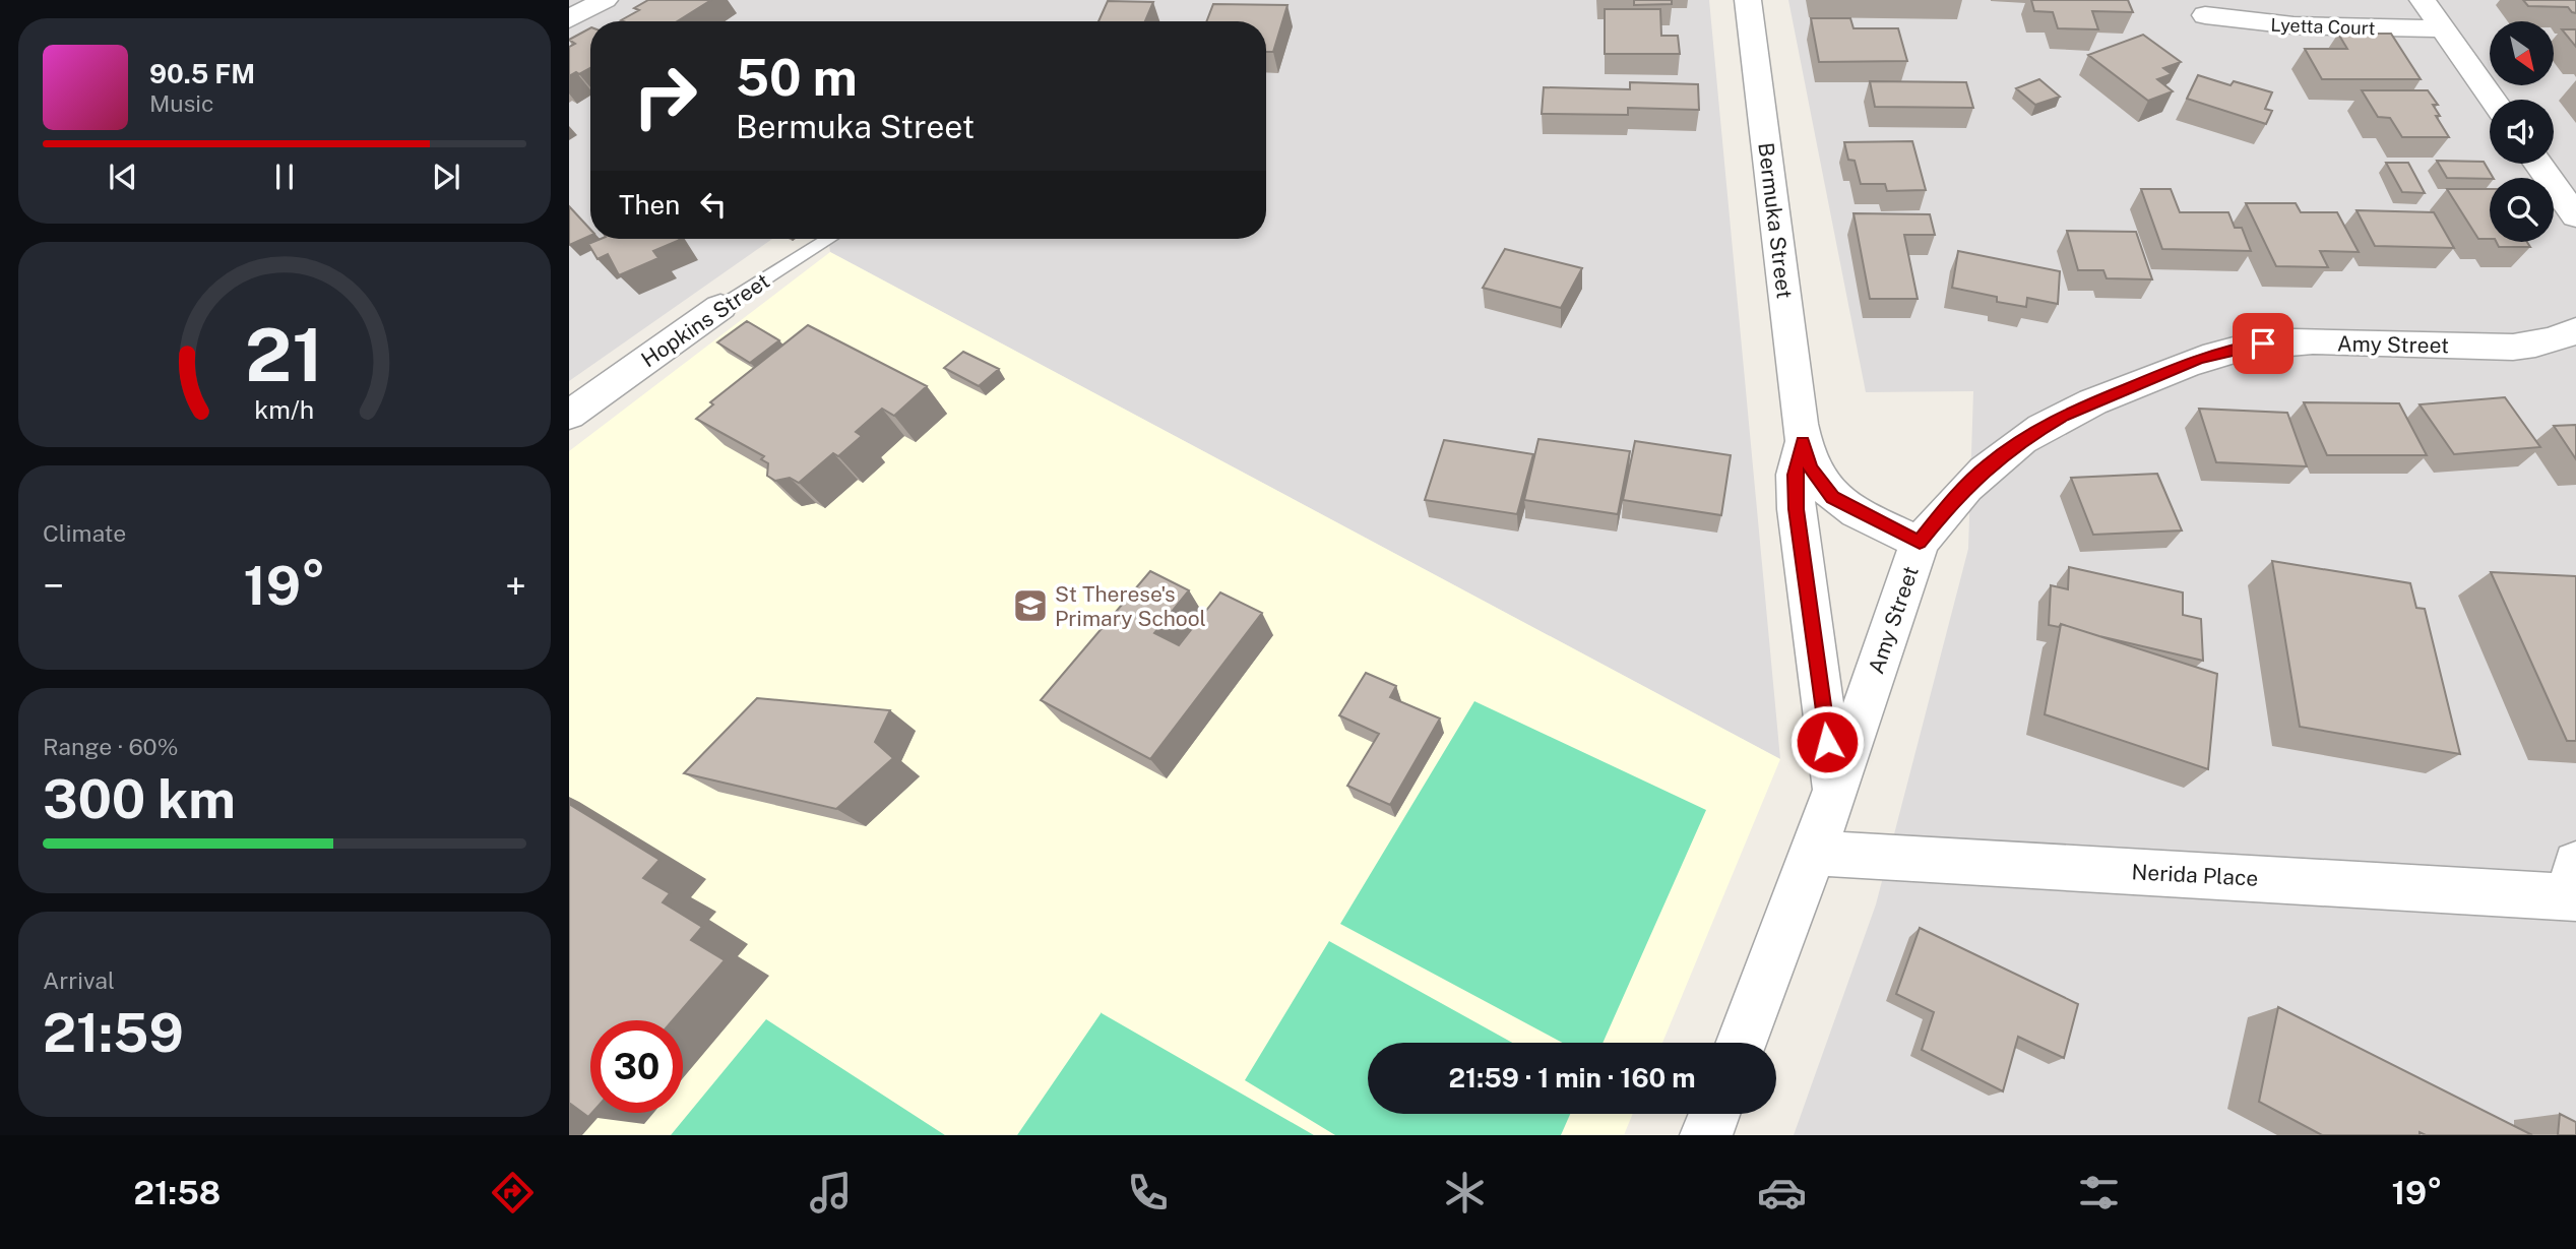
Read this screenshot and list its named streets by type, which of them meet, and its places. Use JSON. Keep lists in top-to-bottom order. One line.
{"streets":{"street":["Lyetta Court","Bermuka Street","Hopkins Street","Amy Street","Nerida Place"]},"crossings":[["Bermuka Street","Amy Street"],["Amy Street","Nerida Place"]],"places":{"school or university":["St Therese's Primary School"]},"north":"bottom right","page":{"turn":["50 m","Bermuka Street"],"song":["90.5 FM","Music"],"then":"Then","tile":["Climate",["Range · 60%","300 km"],["Arrival","21:59"]],"heat":["−","19°","+"],"limit":"30","trip":"21:59 · 1 min · 160 m","tabs":["21:58","19°"],"gauge":["21","km/h"]}}
